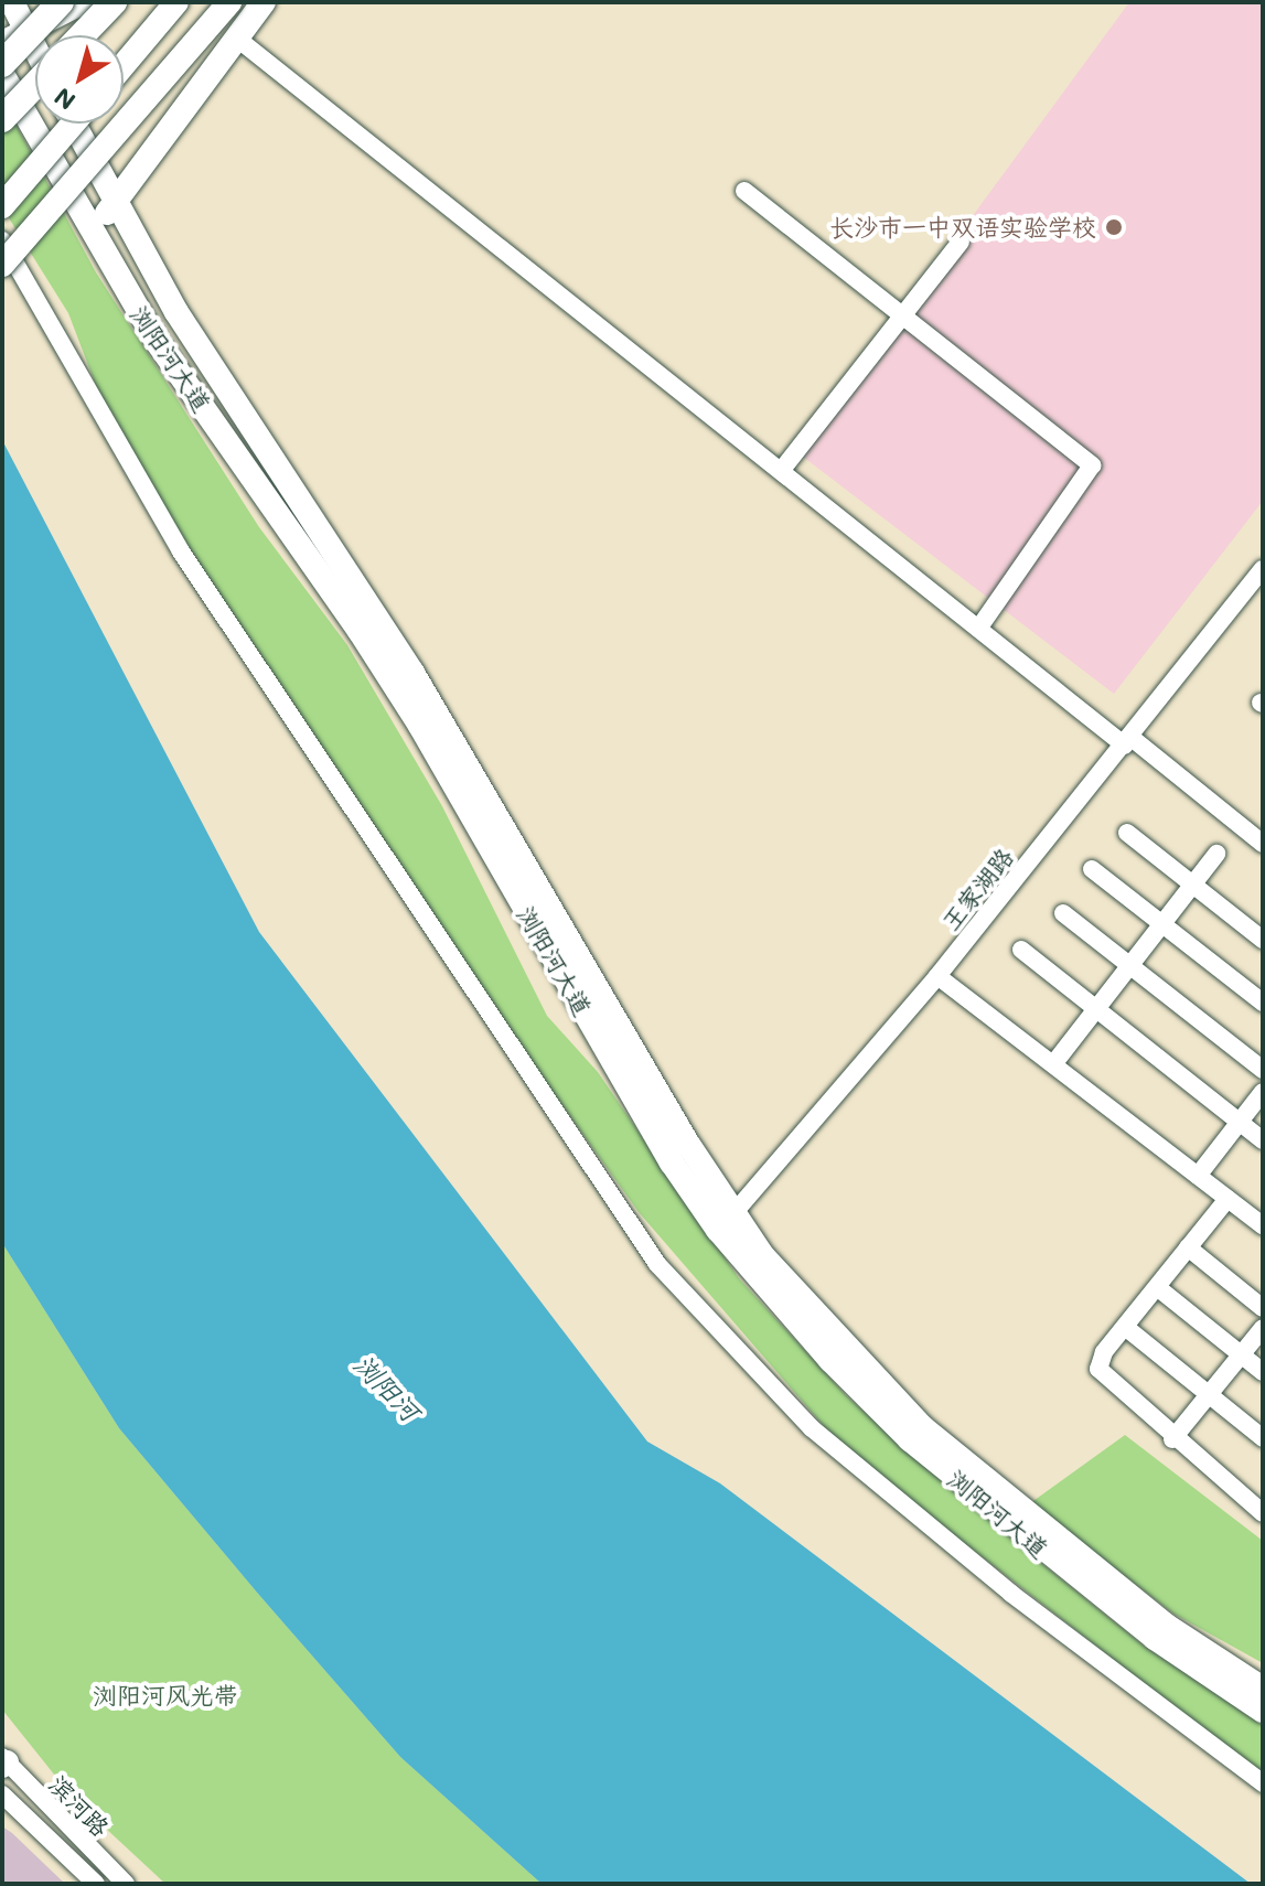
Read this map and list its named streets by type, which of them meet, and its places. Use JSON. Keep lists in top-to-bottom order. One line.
{"streets":{"main road":["浏阳河大道"],"street":["王家湖路","滨河路"]},"crossings":[["浏阳河大道","王家湖路"]],"water":["浏阳河"],"parks":["浏阳河风光带"],"places":["长沙市一中双语实验学校"],"north":"bottom left"}
